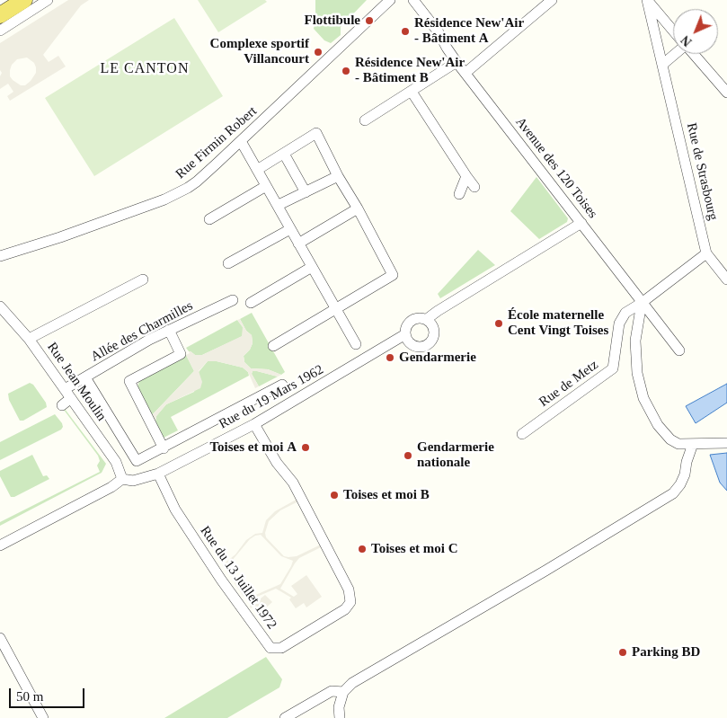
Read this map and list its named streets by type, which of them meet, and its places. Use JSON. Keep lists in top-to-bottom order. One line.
{"streets":{"street":["Rue Firmin Robert","Avenue des 120 Toises","Rue de Strasbourg","Allée des Charmilles","Rue Jean Moulin","Rue de Metz","Rue du 19 Mars 1962","Rue du 13 Juillet 1972"]},"crossings":[["Avenue des 120 Toises","Rue de Metz"],["Avenue des 120 Toises","Rue du 19 Mars 1962"],["Rue de Strasbourg","Rue de Metz"],["Allée des Charmilles","Rue Jean Moulin"],["Rue Jean Moulin","Rue du 19 Mars 1962"],["Rue du 19 Mars 1962","Rue du 13 Juillet 1972"]],"districts":["LE CANTON"],"places":["Flottibule","Résidence New'Air - Bâtiment A","Complexe sportif Villancourt","Résidence New'Air - Bâtiment B","École maternelle Cent Vingt Toises","Gendarmerie","Toises et moi A","Gendarmerie nationale","Toises et moi B","Toises et moi C","Parking BD"],"scale_bar":"50 m","north":"bottom left"}
